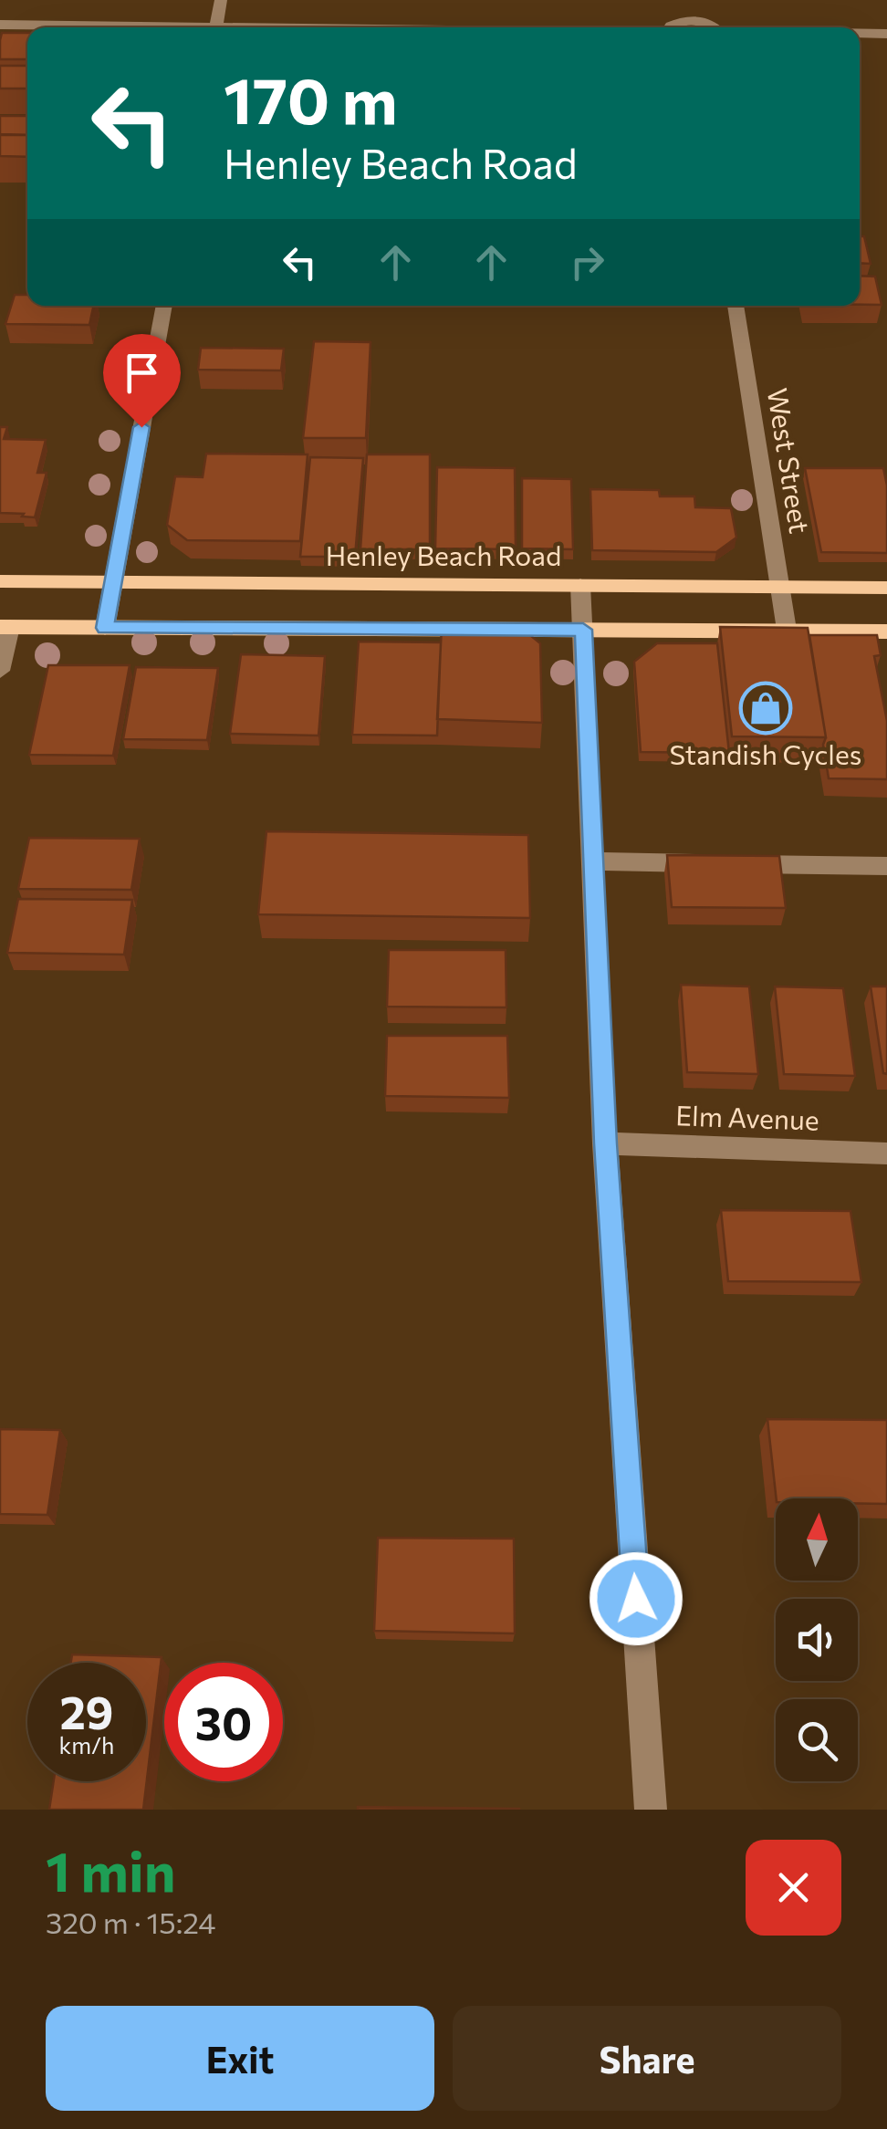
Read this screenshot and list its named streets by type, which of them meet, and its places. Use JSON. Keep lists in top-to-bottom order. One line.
{"streets":{"main road":["Henley Beach Road"],"street":["West Street","Elm Avenue"]},"crossings":[["West Street","Henley Beach Road"]],"places":{"shop":["Standish Cycles"]},"north":"top","page":{"turn":["170 m","Henley Beach Road"],"speed":"29 km/h","limit":"30","heading":["1 min","320 m · 15:24"],"buttons":["Exit","Share"]}}
